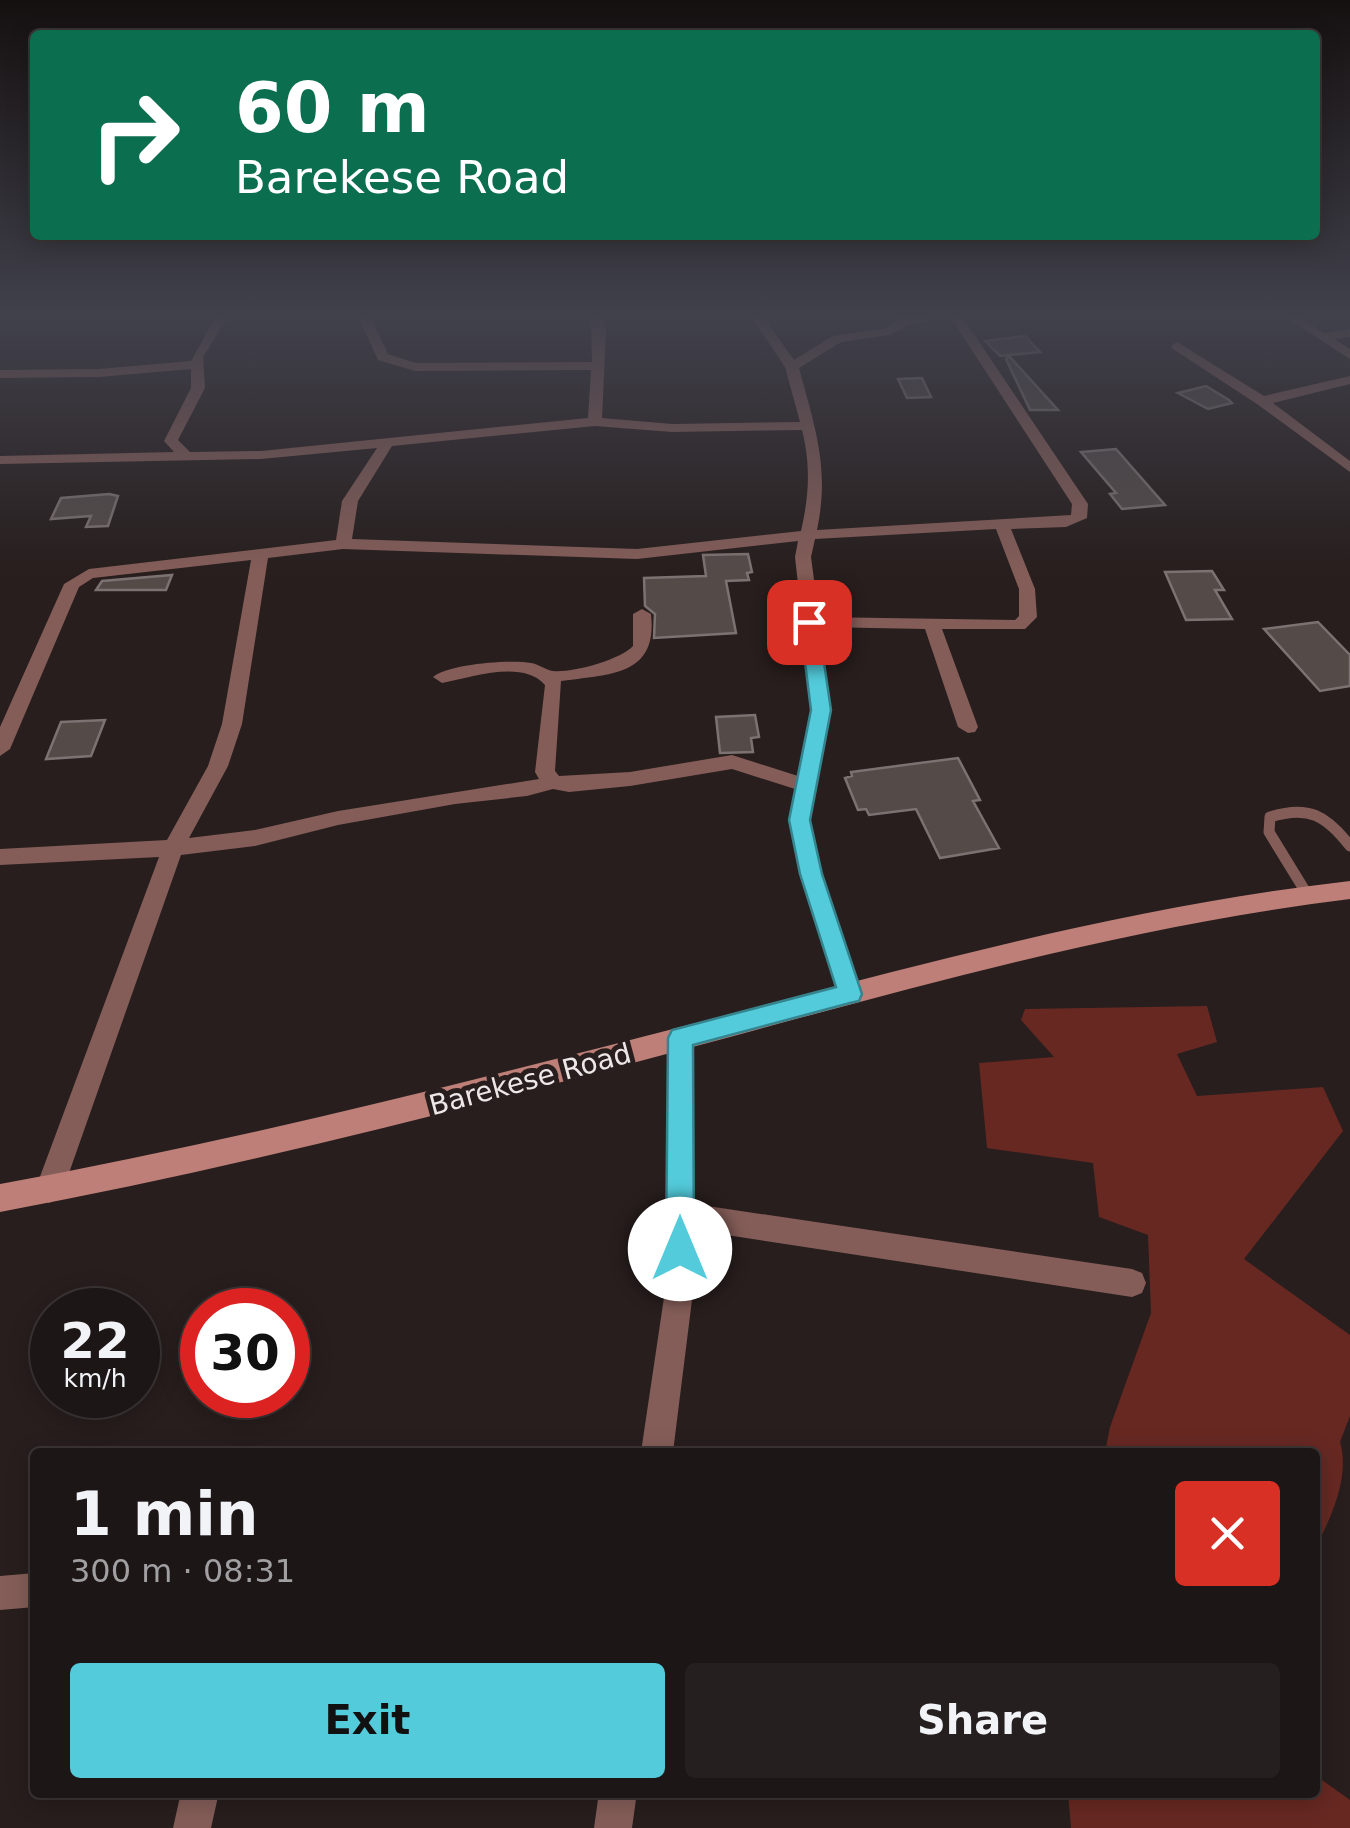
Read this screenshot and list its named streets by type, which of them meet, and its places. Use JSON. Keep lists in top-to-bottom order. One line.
{"streets":{"main road":["Barekese Road"]},"page":{"turn":["60 m","Barekese Road"],"speed":"22 km/h","limit":"30","heading":["1 min","300 m · 08:31"],"buttons":["Exit","Share"]}}
